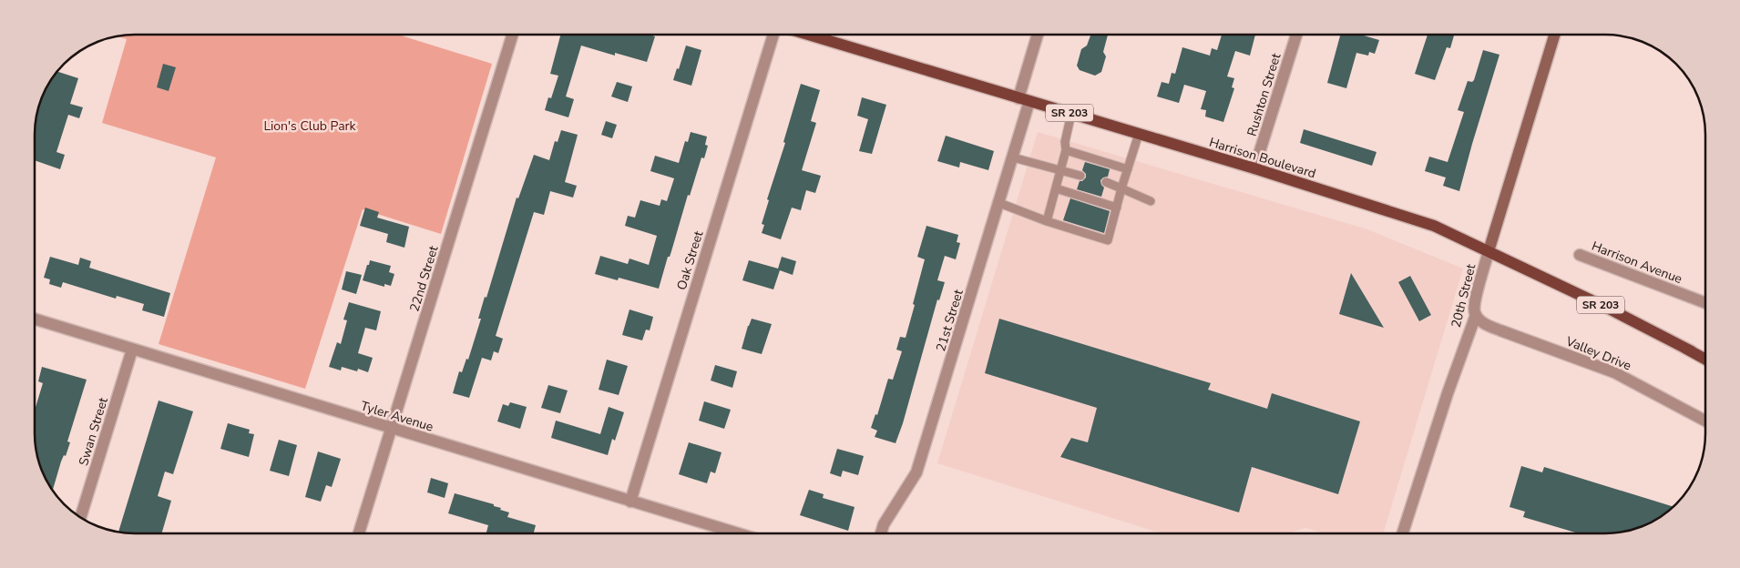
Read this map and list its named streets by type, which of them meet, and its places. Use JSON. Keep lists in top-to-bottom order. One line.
{"streets":{"main road":["SR 203","Harrison Boulevard","20th Street"],"street":["Rushton Street","Oak Street","Harrison Avenue","22nd Street","21st Street","Valley Drive","Tyler Avenue","Swan Street"]},"crossings":[["Rushton Street","Harrison Boulevard"],["Harrison Boulevard","20th Street"],["Harrison Boulevard","21st Street"],["Oak Street","Tyler Avenue"],["22nd Street","Tyler Avenue"],["20th Street","Valley Drive"],["Tyler Avenue","Swan Street"]],"parks":["Lion's Club Park"]}
